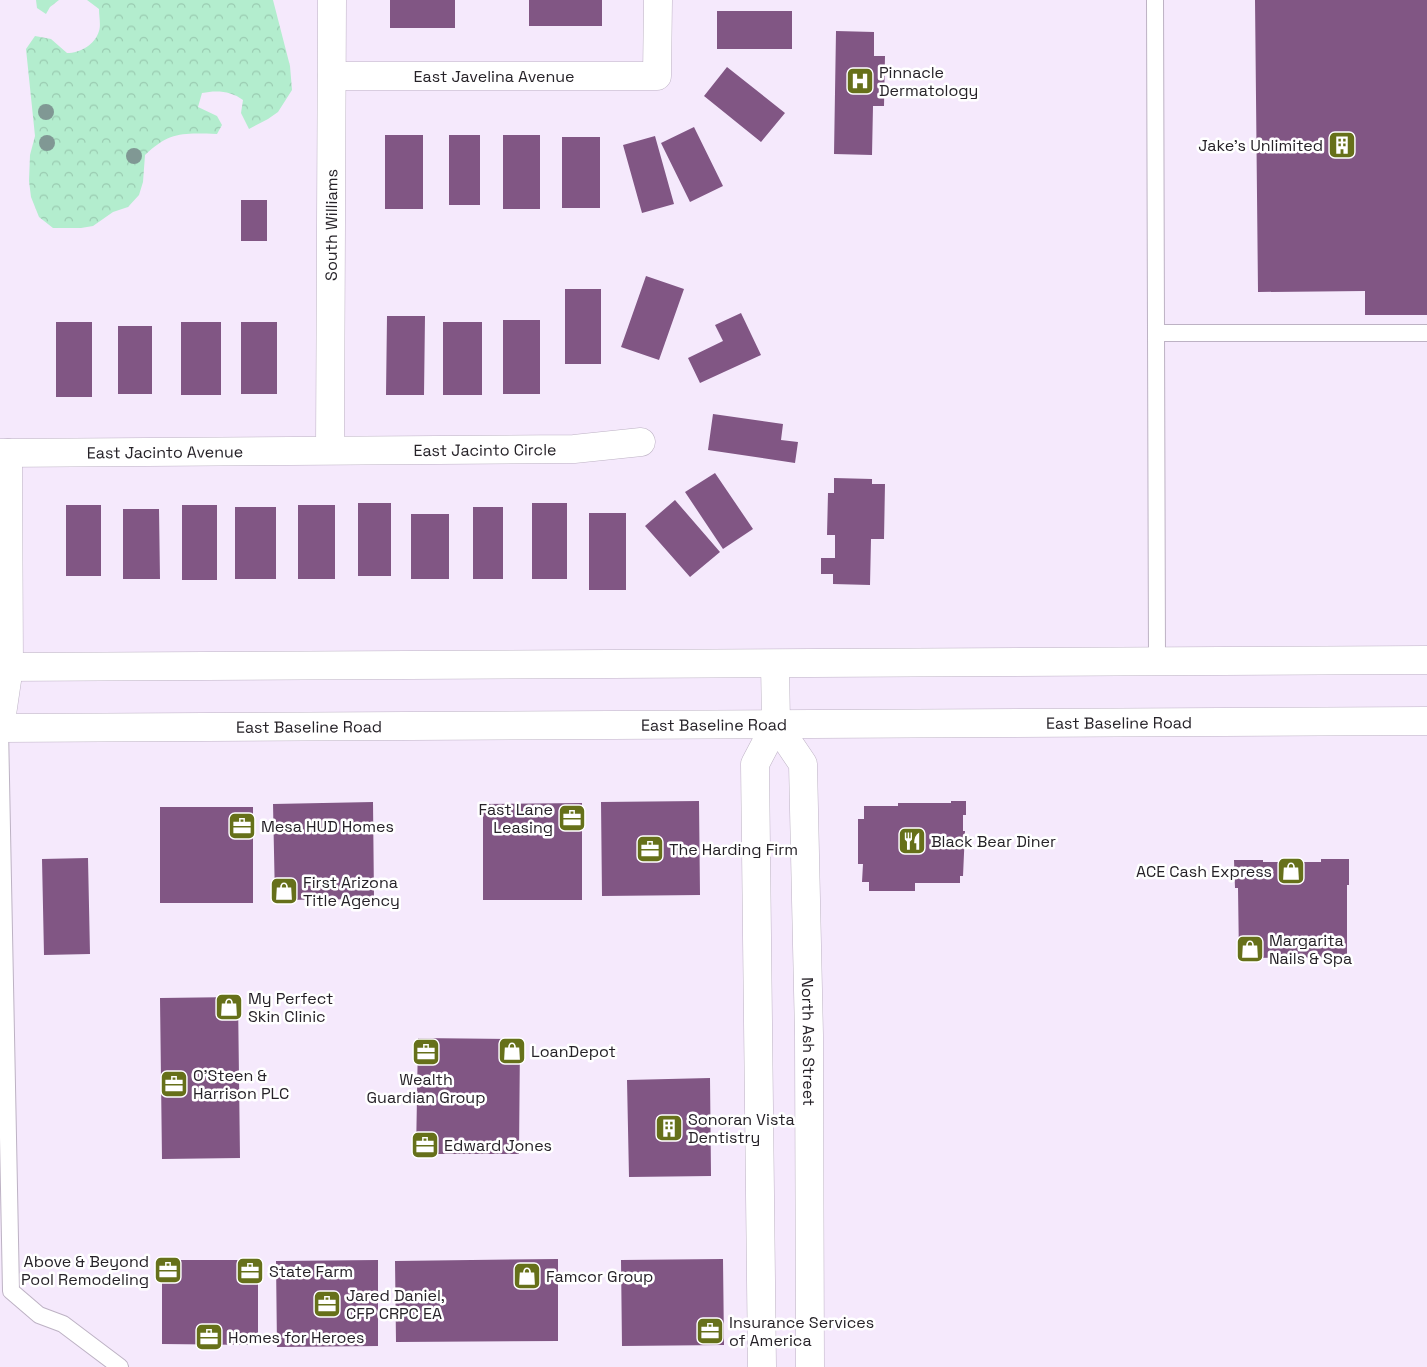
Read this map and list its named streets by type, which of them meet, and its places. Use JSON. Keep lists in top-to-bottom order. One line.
{"streets":{"street":["East Javelina Avenue","South Williams","East Jacinto Circle","East Jacinto Avenue","East Baseline Road","North Ash Street"]},"crossings":[["East Javelina Avenue","South Williams"],["South Williams","East Jacinto Circle"],["South Williams","East Jacinto Avenue"],["East Jacinto Circle","East Jacinto Avenue"],["East Baseline Road","North Ash Street"]],"places":{"hospital":["Pinnacle Dermatology"],"building":["Jake's Unlimited","Sonoran Vista Dentistry"],"office":["Fast Lane Leasing","Mesa HUD Homes","The Harding Firm","Wealth Guardian Group","O'Steen & Harrison PLC","Edward Jones","Above & Beyond Pool Remodeling","State Farm","Jared Daniel, CFP CRPC EA","Insurance Services of America","Homes for Heroes"],"restaurant":["Black Bear Diner"],"shop":["ACE Cash Express","First Arizona Title Agency","Margarita Nails & Spa","My Perfect Skin Clinic","LoanDepot","Famcor Group"]}}
